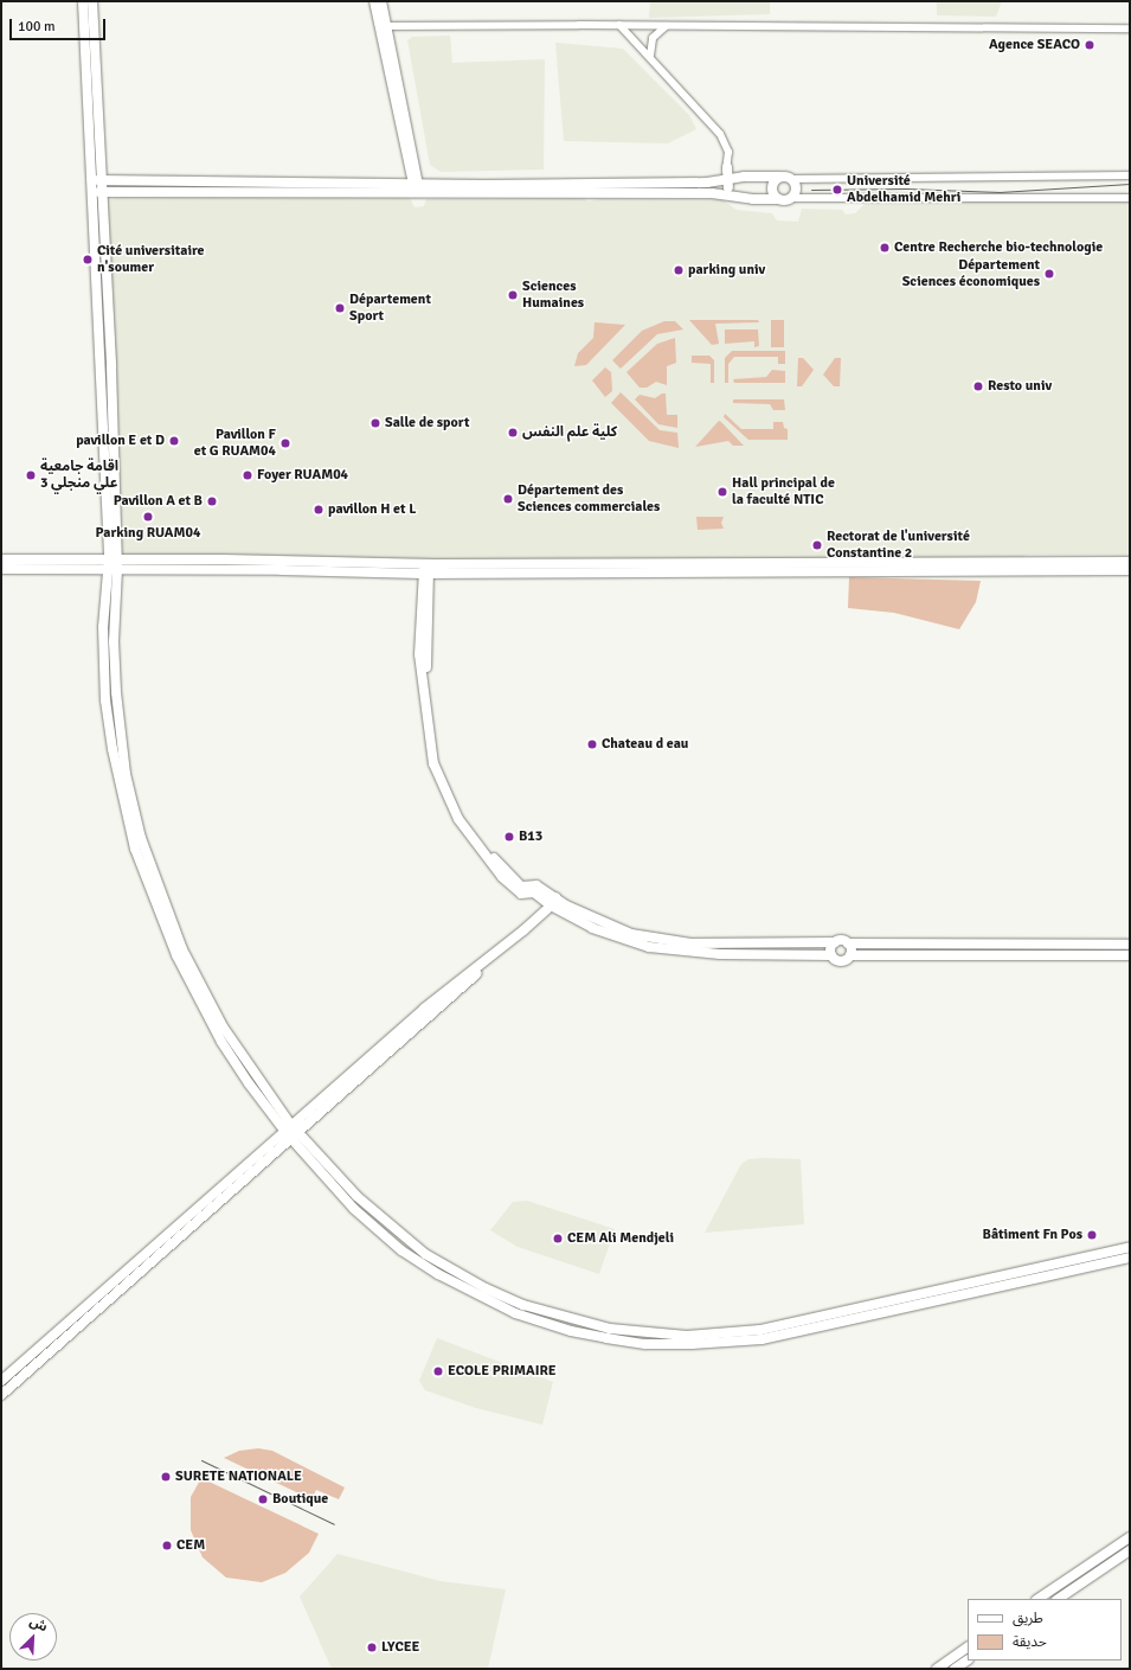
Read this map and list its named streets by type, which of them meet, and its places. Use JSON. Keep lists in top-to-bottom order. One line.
{"places":["Agence SEACO","Université Abdelhamid Mehri","Centre Recherche bio-technologie","Cité universitaire n'soumer","parking univ","Département Sciences économiques","Sciences Humaines","Département Sport","Resto univ","Salle de sport","كلية علم النفس","pavillon E et D","Pavillon F et G RUAM04","اقامة جامعية علي منجلي 3","Foyer RUAM04","Hall principal de la faculté NTIC","Département des Sciences commerciales","Pavillon A et B","pavillon H et L","Parking RUAM04","Rectorat de l'université Constantine 2","Chateau d eau","B13","Bâtiment Fn Pos","CEM Ali Mendjeli","ECOLE PRIMAIRE","SURETE NATIONALE","Boutique","CEM","LYCEE"],"legend":["طريق","حديقة"],"scale_bar":"100 m","north":"top right"}
